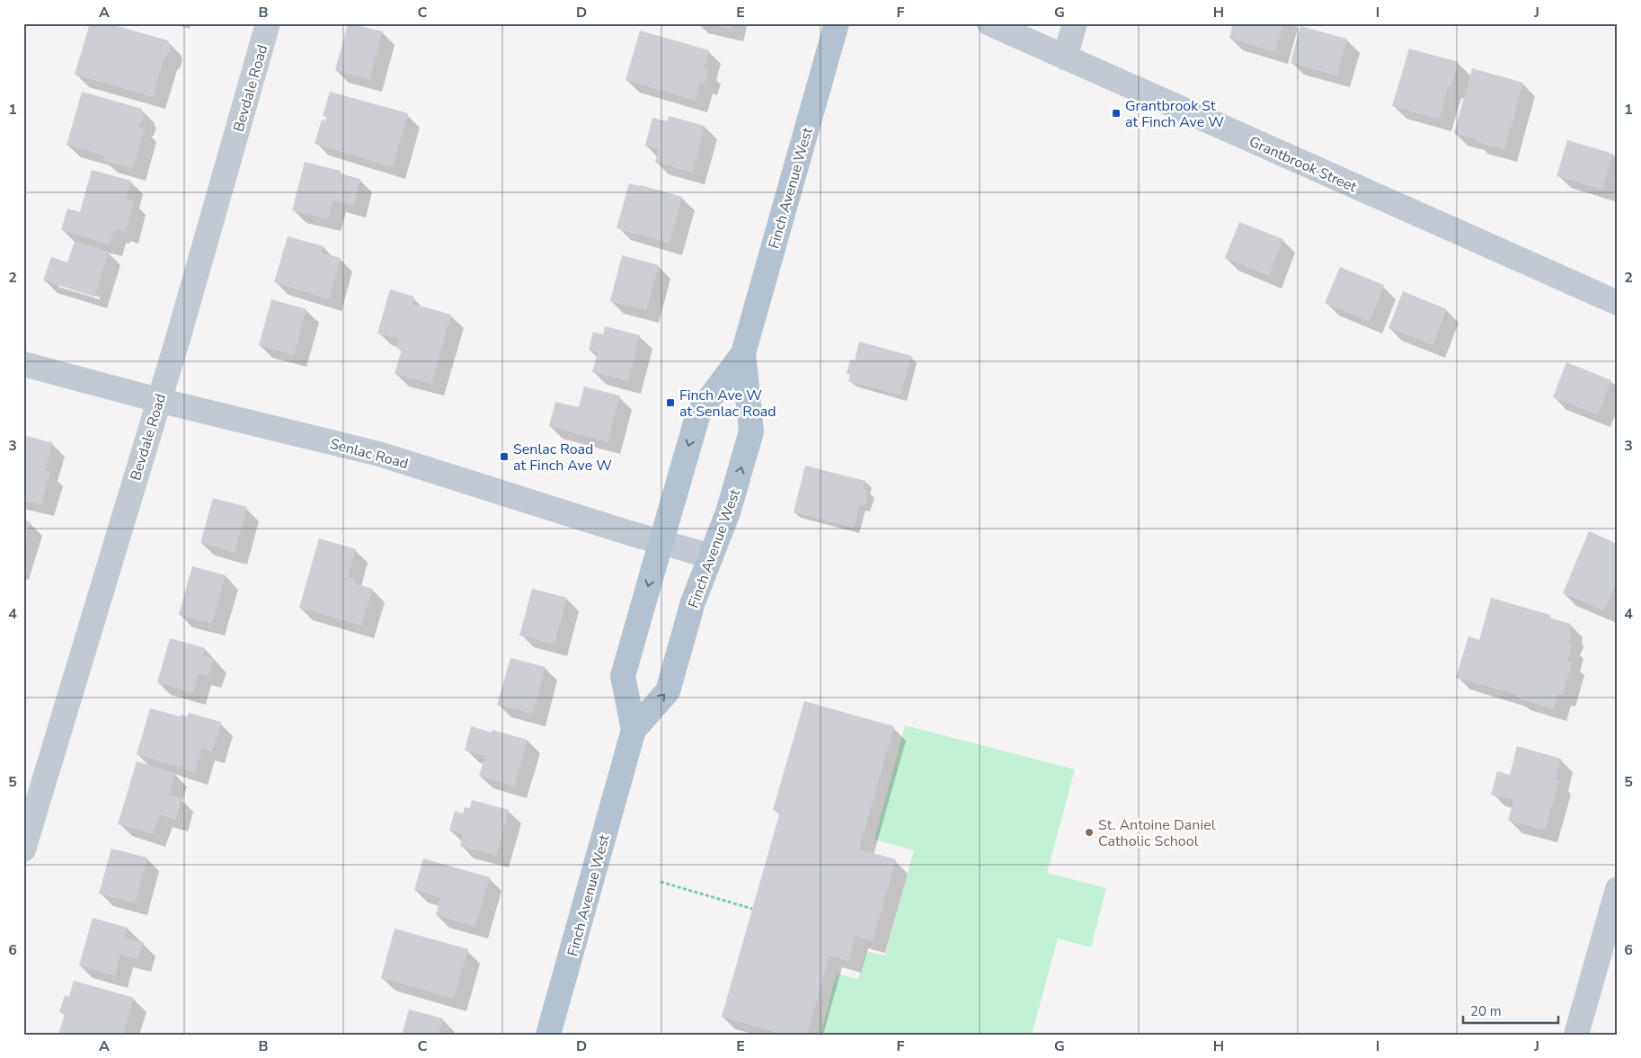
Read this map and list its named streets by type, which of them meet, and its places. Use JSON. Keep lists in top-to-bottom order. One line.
{"streets":{"main road":["Finch Avenue West"],"street":["Bevdale Road","Grantbrook Street","Senlac Road"]},"crossings":[["Bevdale Road","Senlac Road"],["Finch Avenue West","Senlac Road"]],"places":{"transit":["Grantbrook St at Finch Ave W","Finch Ave W at Senlac Road","Senlac Road at Finch Ave W"],"other":["St. Antoine Daniel Catholic School"]},"scale_bar":"20 m","grid":{"columns":["A","B","C","D","E","F","G","H","I","J"],"rows":["1","2","3","4","5","6"]}}
